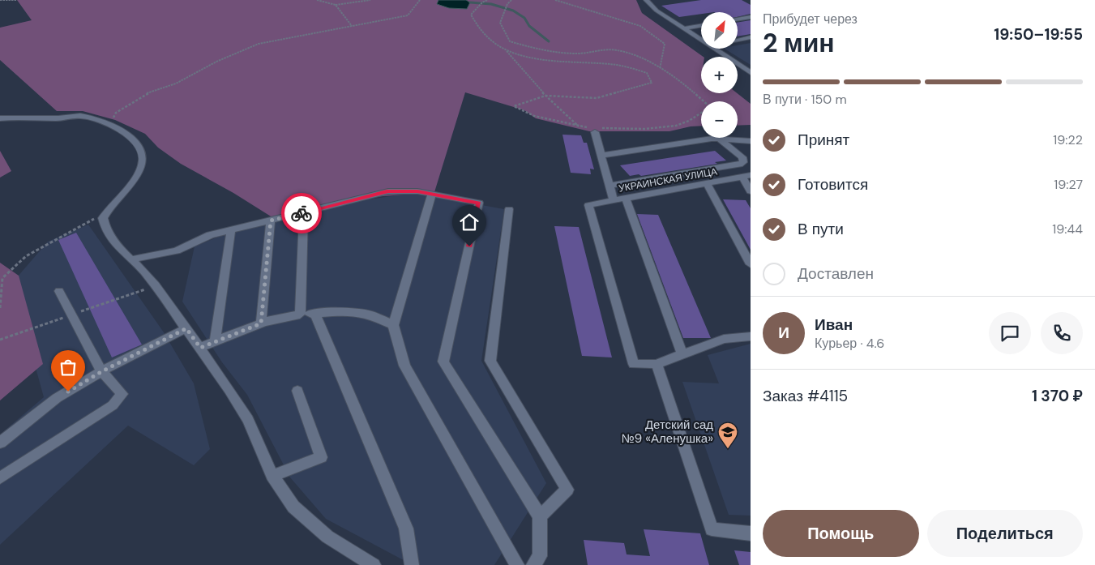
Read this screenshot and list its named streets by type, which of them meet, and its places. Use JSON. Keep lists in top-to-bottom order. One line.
{"streets":{"street":["УКРАИНСКАЯ УЛИЦА"]},"places":{"school or university":["Детский сад №9 «Аленушка»"]},"north":"top right","page":{"heading":["2 мин","Прибудет через","19:50–19:55"],"panel":["Иван","Курьер · 4.6","Заказ #4115","1 370 ₽"],"map_buttons":["+","−"],"bar":"В пути · 150 m","list":[["Принят","19:22"],["Готовится","19:27"],["В пути","19:44"],"Доставлен"],"round":"И","buttons":["Помощь","Поделиться"]}}
